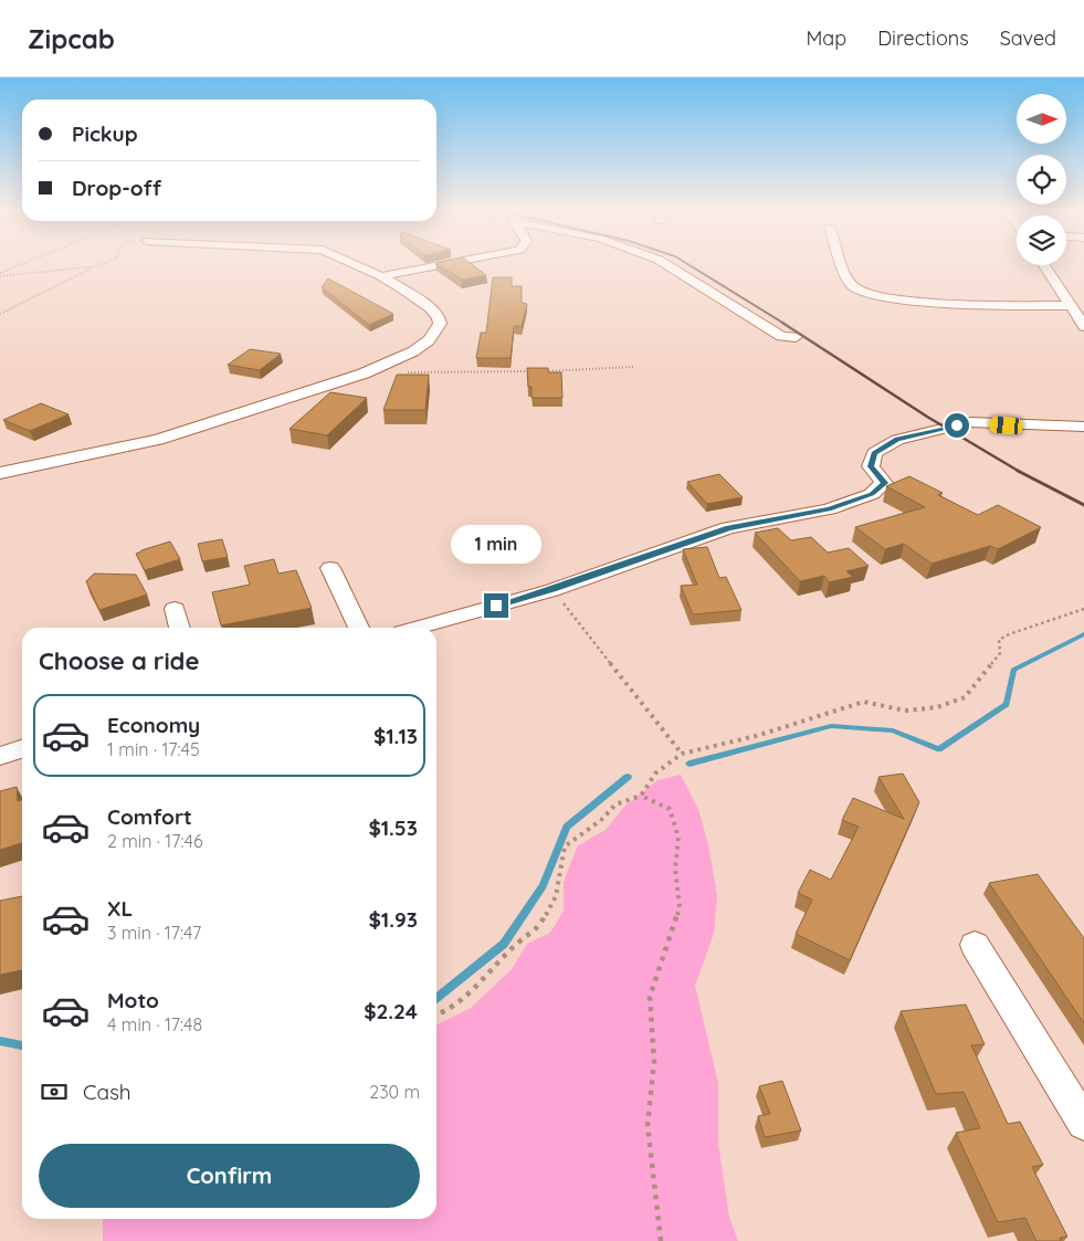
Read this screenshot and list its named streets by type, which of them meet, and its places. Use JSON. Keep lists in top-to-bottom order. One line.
{"north":"right","page":{"header":"Zipcab","nav":["Map","Directions","Saved"],"banner":["Pickup","Drop-off"],"bubble":"1 min","heading":"Choose a ride","list":[{"name":"Economy","note":"1 min · 17:45","value":"$1.13"},{"name":"Comfort","note":"2 min · 17:46","value":"$1.53"},{"name":"XL","note":"3 min · 17:47","value":"$1.93"},{"name":"Moto","note":"4 min · 17:48","value":"$2.24"}],"pay":["Cash","230 m"],"buttons":"Confirm"}}
